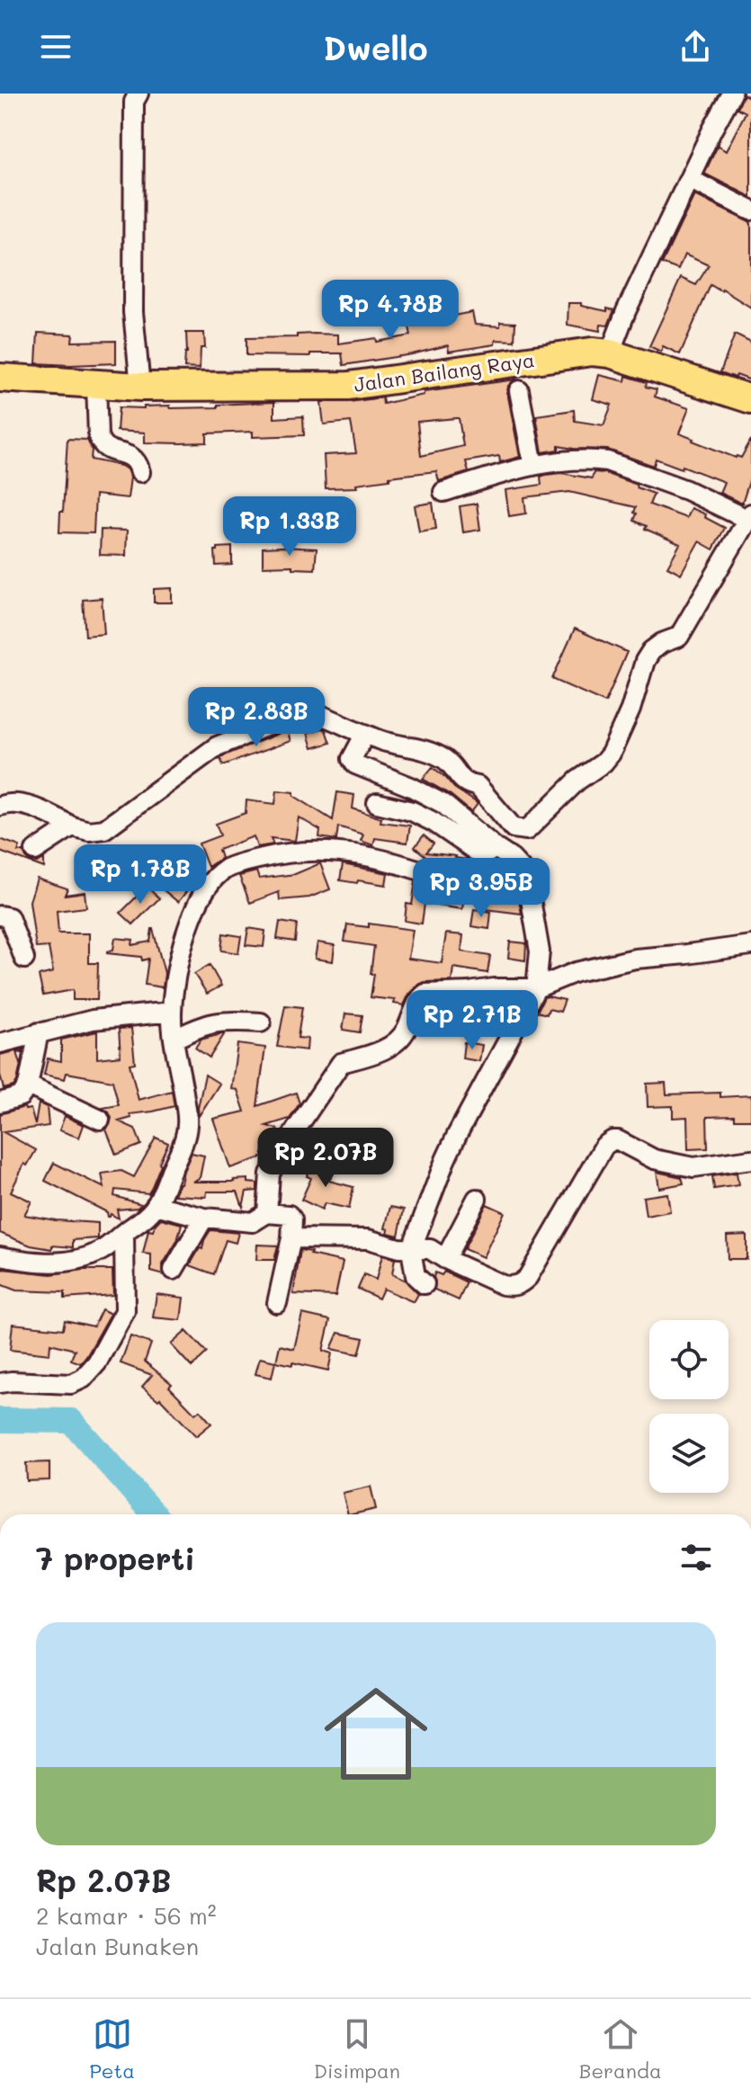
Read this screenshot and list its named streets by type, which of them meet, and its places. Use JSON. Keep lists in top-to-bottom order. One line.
{"streets":{"highway":["Jalan Bailang Raya"]},"page":{"header":"Dwello","price":["Rp 4.78B","Rp 1.33B","Rp 2.83B","Rp 1.78B","Rp 3.95B","Rp 2.71B","Rp 2.07B"],"heading":"7 properti","list":[{"name":"Rp 2.07B","note":"2 kamar · 56 m² · Jalan Bunaken"}],"tabs":["Peta","Disimpan","Beranda"]}}
